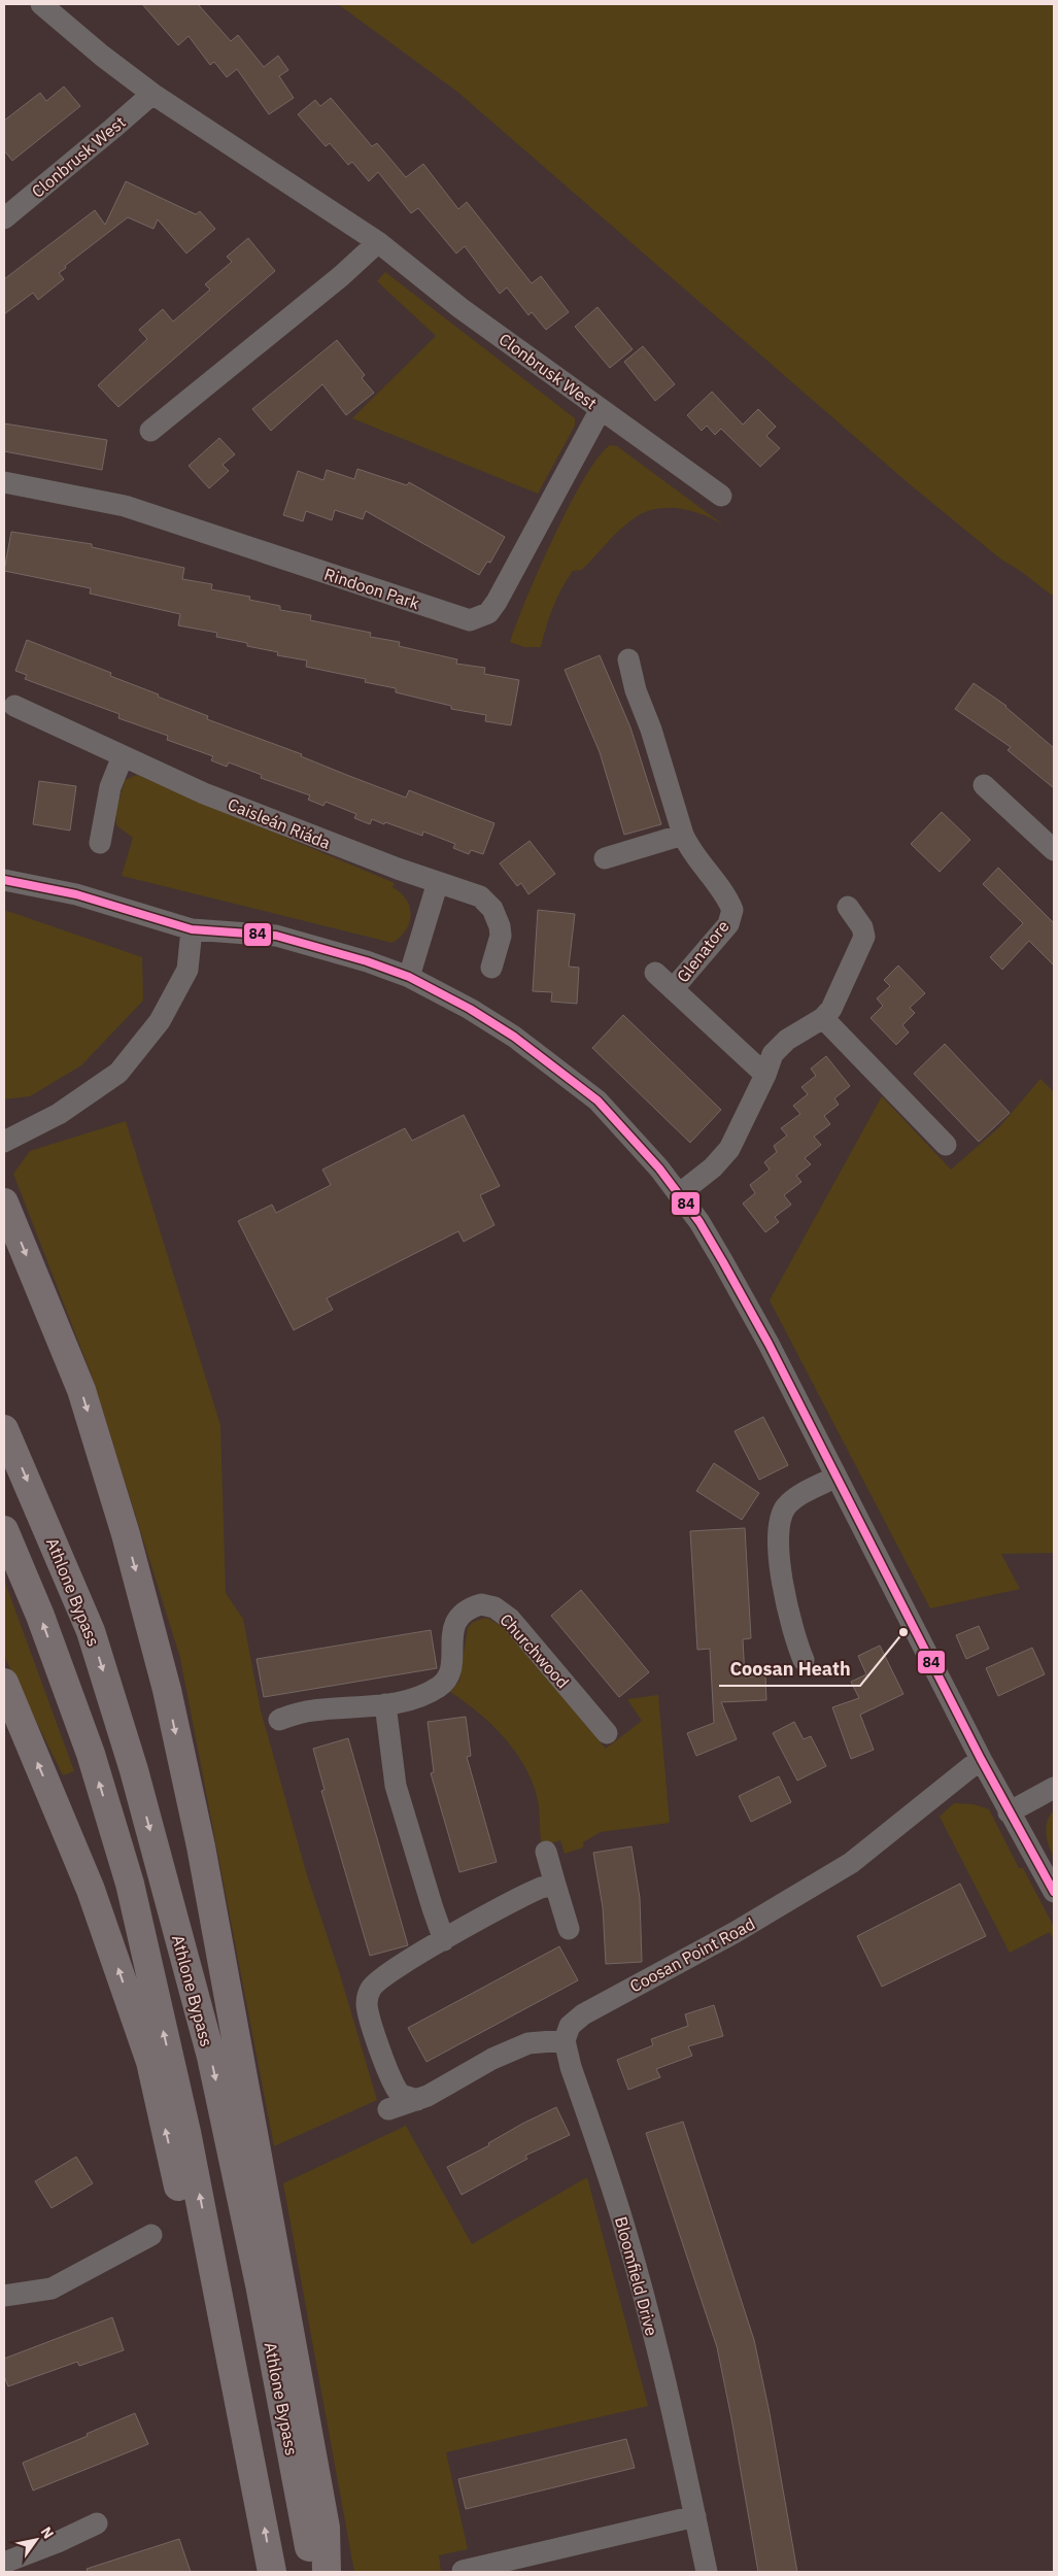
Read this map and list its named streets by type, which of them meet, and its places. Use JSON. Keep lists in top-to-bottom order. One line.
{"streets":{"highway":["Athlone Bypass"],"street":["Clonbrusk West","Rindoon Park","Caisleán Riáda","Glenatore","Churchwood","Coosan Point Road","Bloomfield Drive"]},"crossings":[["Clonbrusk West","Rindoon Park"],["Coosan Point Road","Bloomfield Drive"]],"places":["Coosan Heath"],"lines":["transit line 84"],"north":"top right"}
